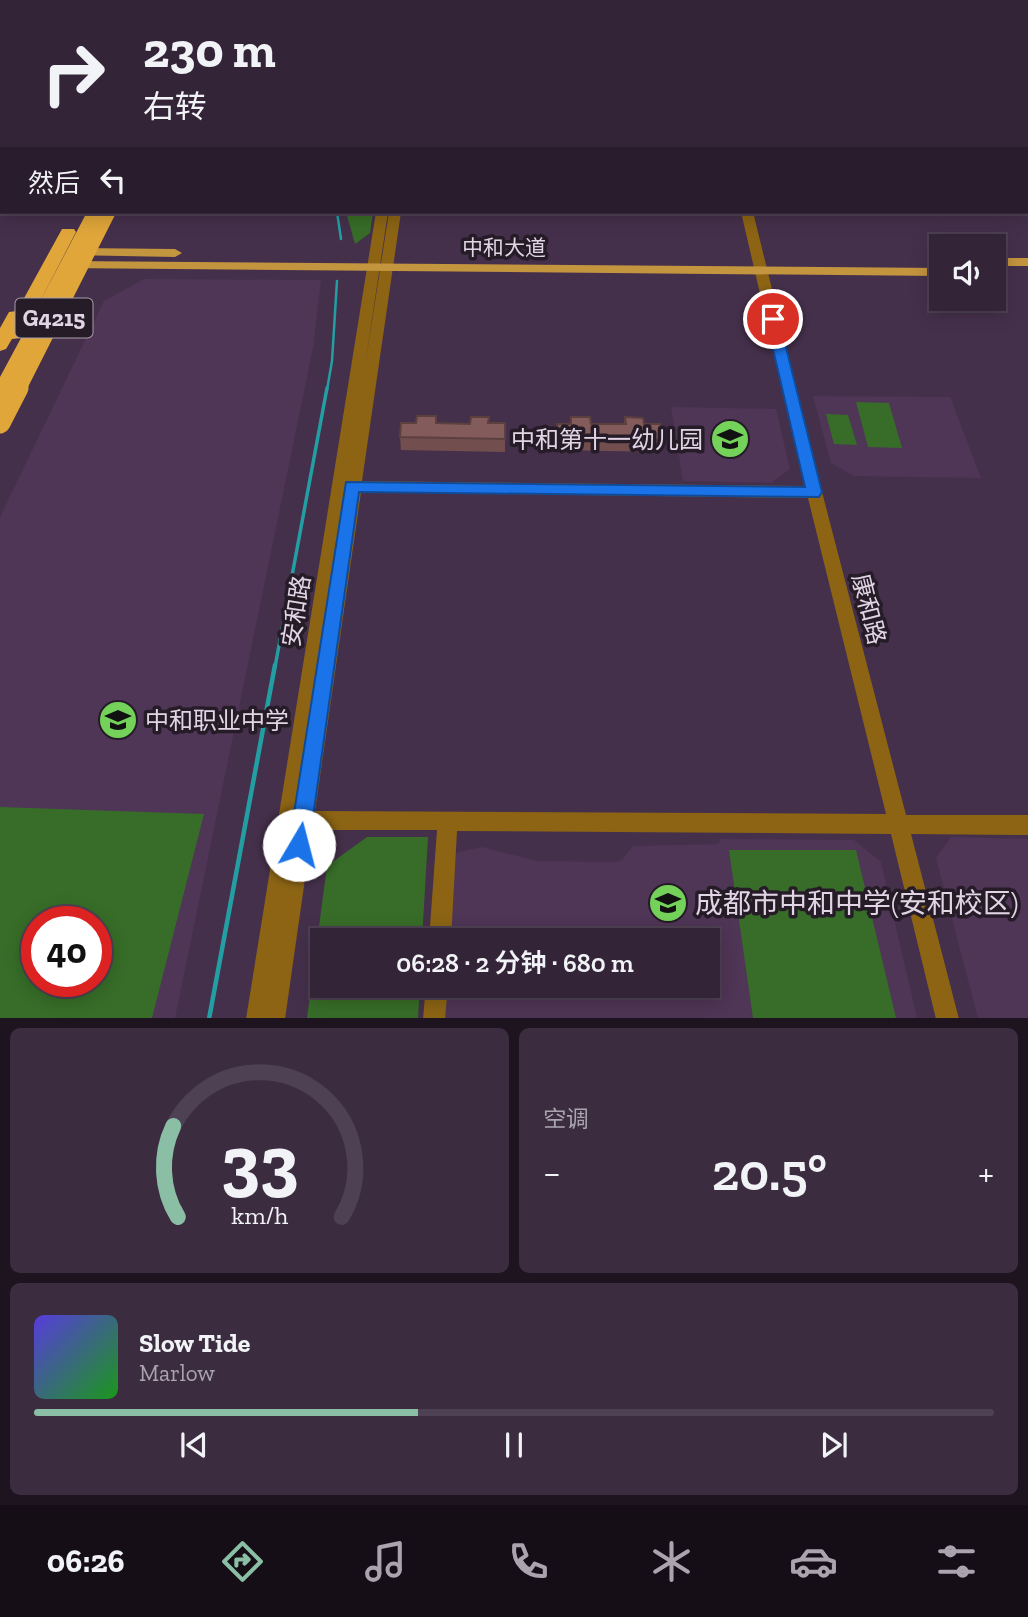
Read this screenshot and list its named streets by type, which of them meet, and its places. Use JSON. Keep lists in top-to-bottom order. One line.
{"streets":{"highway":["G4215"],"main road":["中和大道"],"street":["康和路","安和路"]},"crossings":[["中和大道","康和路"],["中和大道","安和路"]],"places":{"school or university":["中和第十一幼儿园","中和职业中学","成都市中和中学(安和校区)"]},"page":{"turn":["230 m","右转"],"then":"然后","limit":"40","trip":"06:28 · 2 分钟 · 680 m","tile":"空调","heat":["−","20.5°","+"],"song":["Slow Tide","Marlow"],"tabs":"06:26","gauge":["33","km/h"]}}
